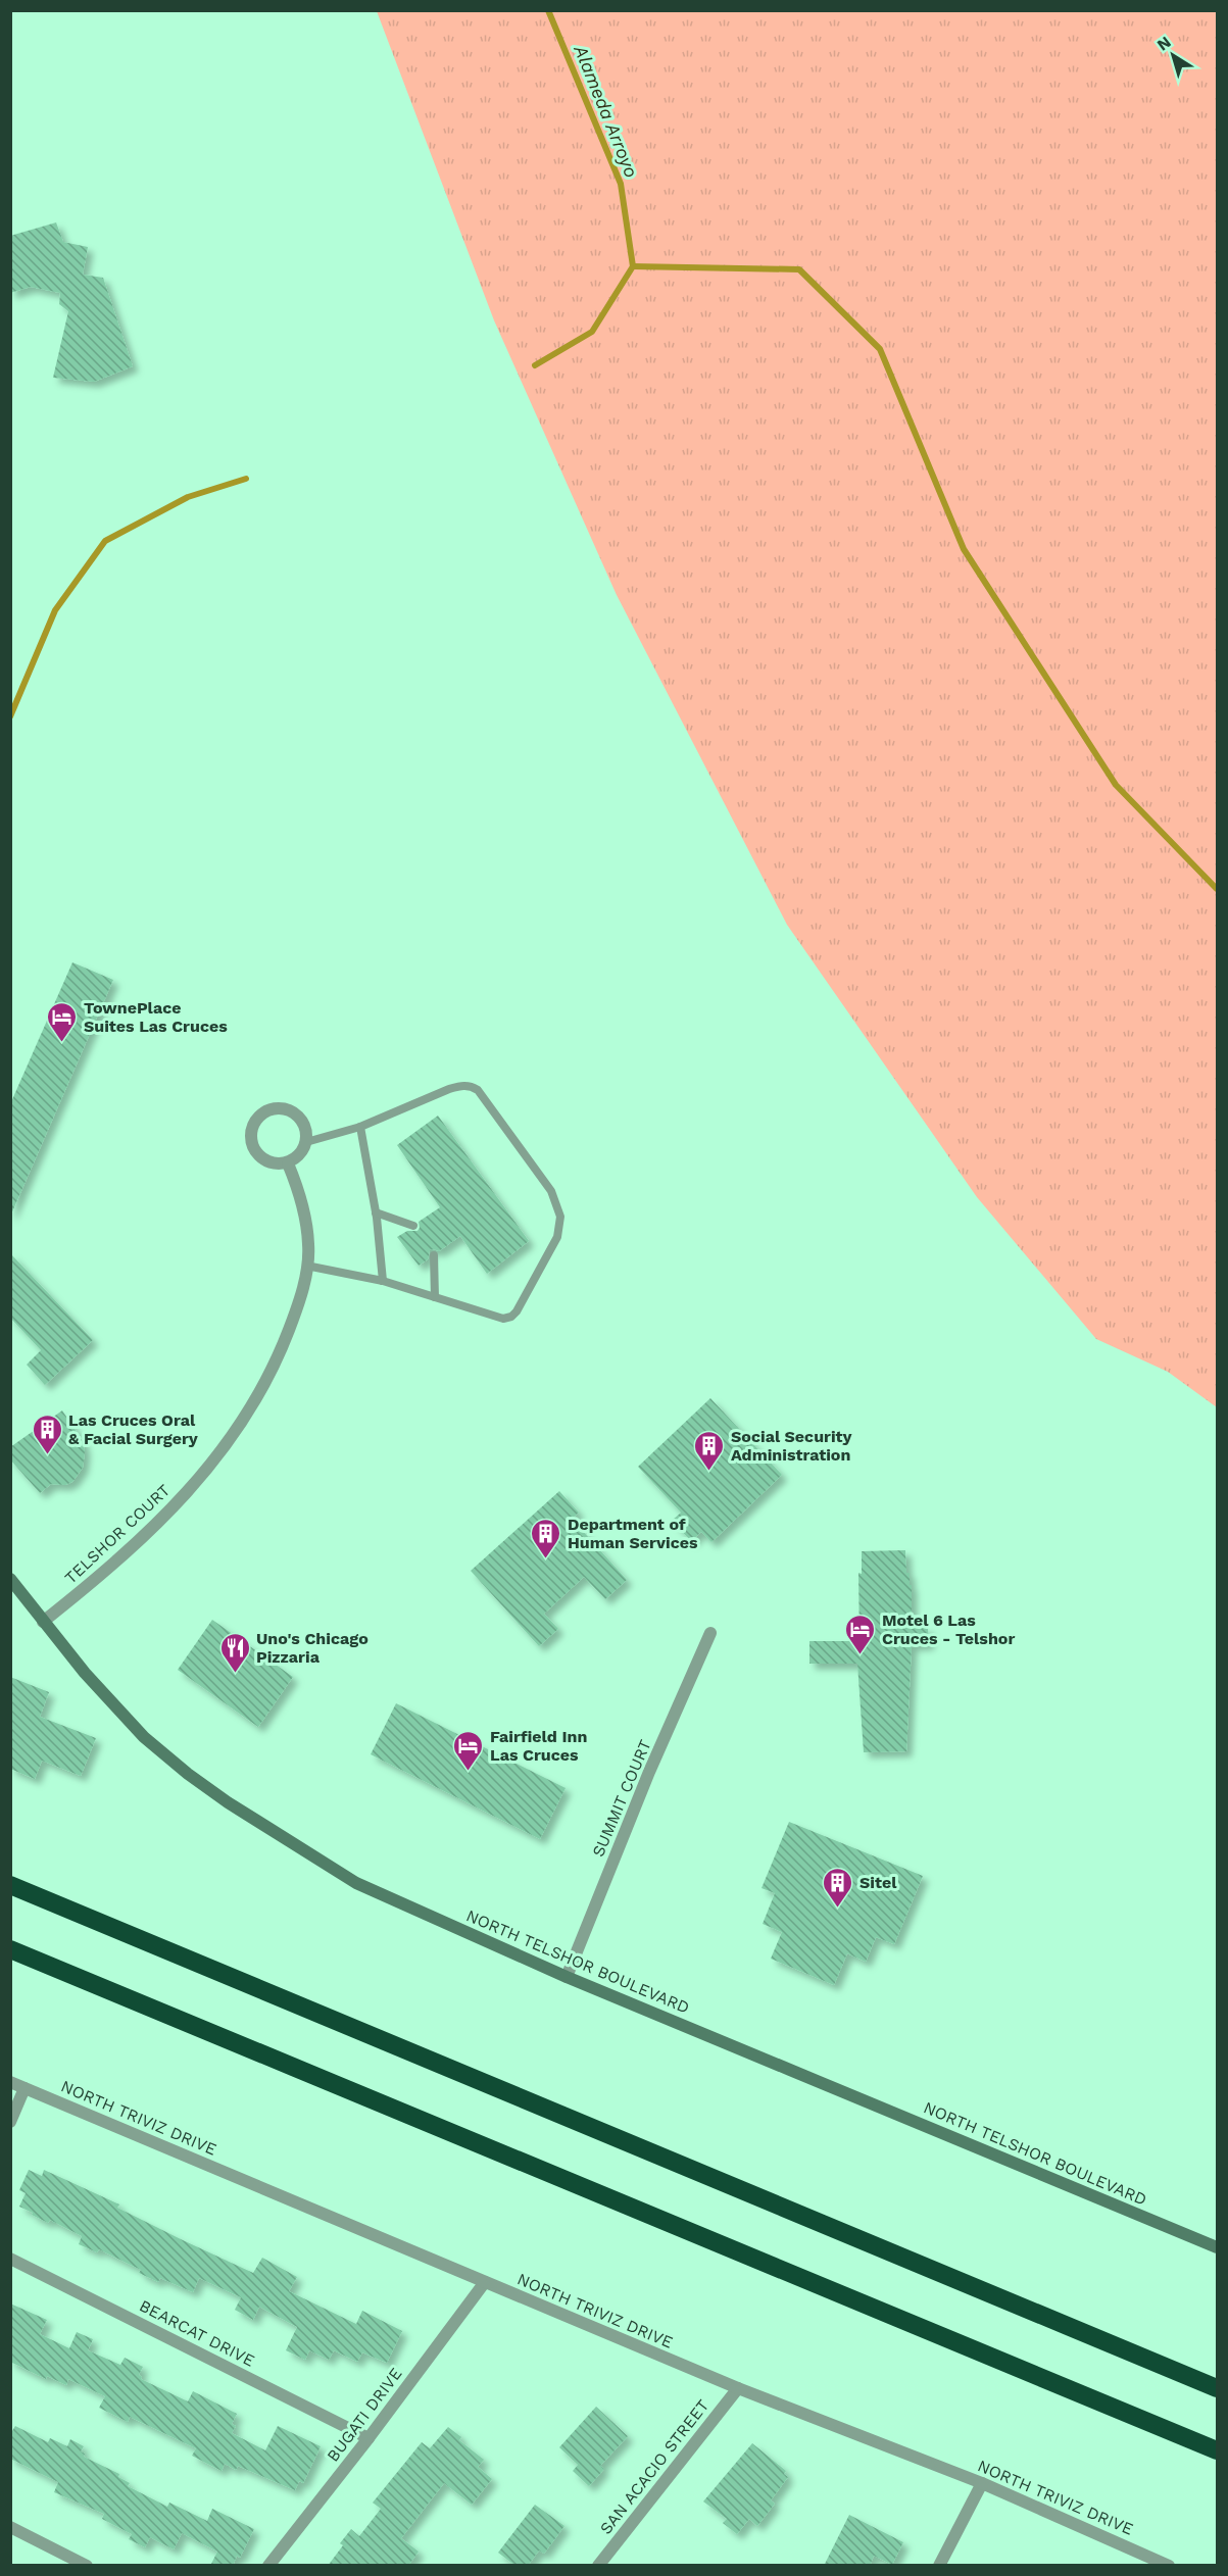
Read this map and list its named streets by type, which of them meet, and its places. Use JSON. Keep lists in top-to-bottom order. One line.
{"streets":{"main road":["NORTH TELSHOR BOULEVARD"],"street":["TELSHOR COURT","SUMMIT COURT","NORTH TRIVIZ DRIVE","BEARCAT DRIVE","BUGATI DRIVE","SAN ACACIO STREET"]},"crossings":[["TELSHOR COURT","NORTH TELSHOR BOULEVARD"],["SUMMIT COURT","NORTH TELSHOR BOULEVARD"],["NORTH TRIVIZ DRIVE","BUGATI DRIVE"],["NORTH TRIVIZ DRIVE","SAN ACACIO STREET"],["BEARCAT DRIVE","BUGATI DRIVE"]],"water":["Alameda Arroyo"],"places":{"hotel":["TownePlace Suites Las Cruces","Motel 6 Las Cruces - Telshor","Fairfield Inn Las Cruces"],"building":["Las Cruces Oral & Facial Surgery","Social Security Administration","Department of Human Services","Sitel"],"restaurant":["Uno's Chicago Pizzaria"]},"north":"top left"}
